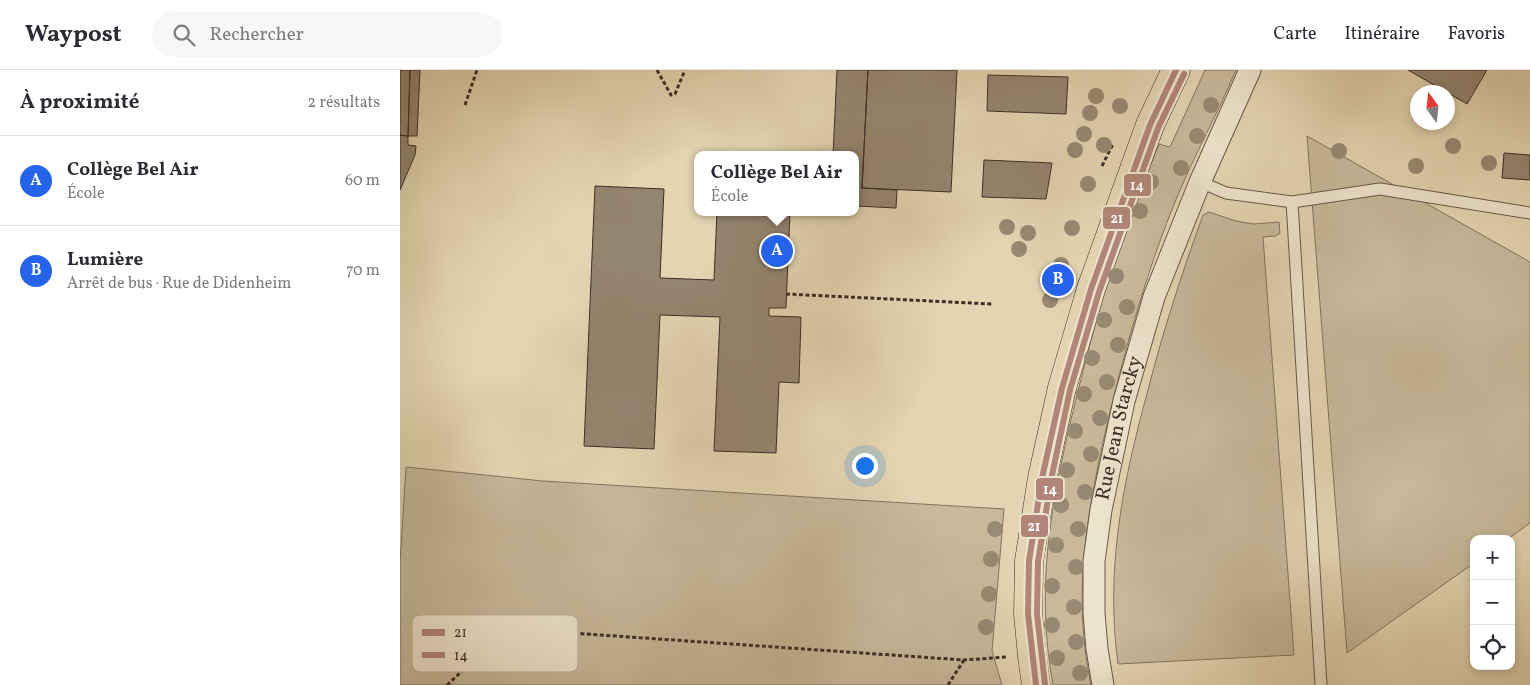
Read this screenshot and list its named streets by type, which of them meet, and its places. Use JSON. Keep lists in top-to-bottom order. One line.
{"streets":{"street":["Rue Jean Starcky"]},"lines":["transit line 21","transit line 14"],"legend":["21","14"],"north":"top","page":{"header":"Waypost","search":"Rechercher","nav":["Carte","Itinéraire","Favoris"],"heading":["À proximité","2 résultats"],"list":[{"mark":"A","name":"Collège Bel Air","note":"École","value":"60 m"},{"mark":"B","name":"Lumière","note":"Arrêt de bus · Rue de Didenheim","value":"70 m"}],"popup":["Collège Bel Air","École"],"pins":["A","B"],"map_buttons":["+","−"]}}
